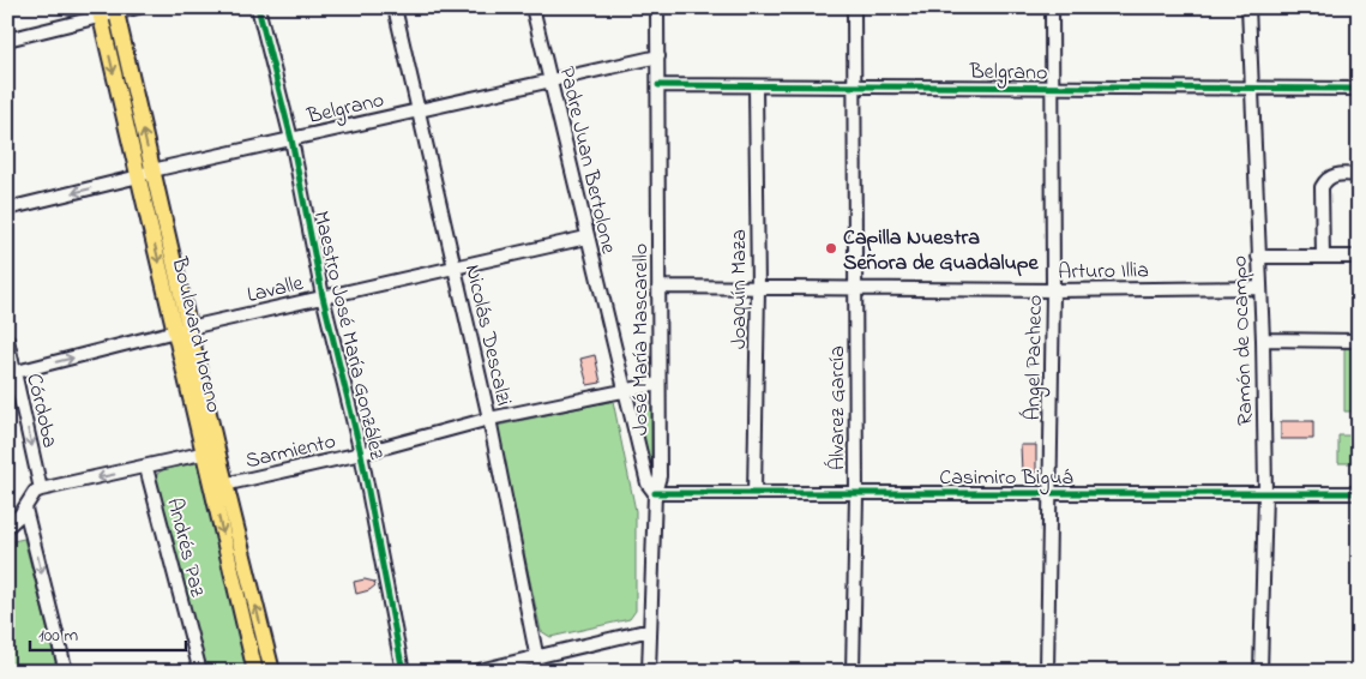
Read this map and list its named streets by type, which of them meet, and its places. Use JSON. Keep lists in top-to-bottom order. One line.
{"streets":{"main road":["Boulevard Moreno"],"street":["Belgrano","Padre Juan Bertolone","Arturo Illia","Lavalle","Joaquín Maza","Maestro José María González","Nicolás Descalzi","José María Mascarello","Ramón de Ocampo","Ángel Pacheco","Álvarez García","Córdoba","Sarmiento","Casimiro Biguá","Andrés Paz"]},"crossings":[["Belgrano","Padre Juan Bertolone"],["Belgrano","Joaquín Maza"],["Belgrano","Boulevard Moreno"],["Belgrano","Maestro José María González"],["Belgrano","Nicolás Descalzi"],["Belgrano","José María Mascarello"],["Belgrano","Ramón de Ocampo"],["Belgrano","Ángel Pacheco"],["Belgrano","Álvarez García"],["Padre Juan Bertolone","Lavalle"],["Padre Juan Bertolone","José María Mascarello"],["Padre Juan Bertolone","Sarmiento"],["Padre Juan Bertolone","Casimiro Biguá"],["Arturo Illia","Joaquín Maza"],["Arturo Illia","José María Mascarello"],["Arturo Illia","Ramón de Ocampo"],["Arturo Illia","Ángel Pacheco"],["Arturo Illia","Álvarez García"],["Lavalle","Boulevard Moreno"],["Lavalle","Maestro José María González"],["Lavalle","Nicolás Descalzi"],["Lavalle","Córdoba"],["Joaquín Maza","Casimiro Biguá"],["Boulevard Moreno","Sarmiento"],["Maestro José María González","Sarmiento"],["Nicolás Descalzi","Sarmiento"],["José María Mascarello","Sarmiento"],["José María Mascarello","Casimiro Biguá"],["Ramón de Ocampo","Casimiro Biguá"],["Ángel Pacheco","Casimiro Biguá"],["Álvarez García","Casimiro Biguá"]],"one_way":["Córdoba"],"places":["Capilla Nuestra Señora de Guadalupe"],"scale_bar":"100 m"}
